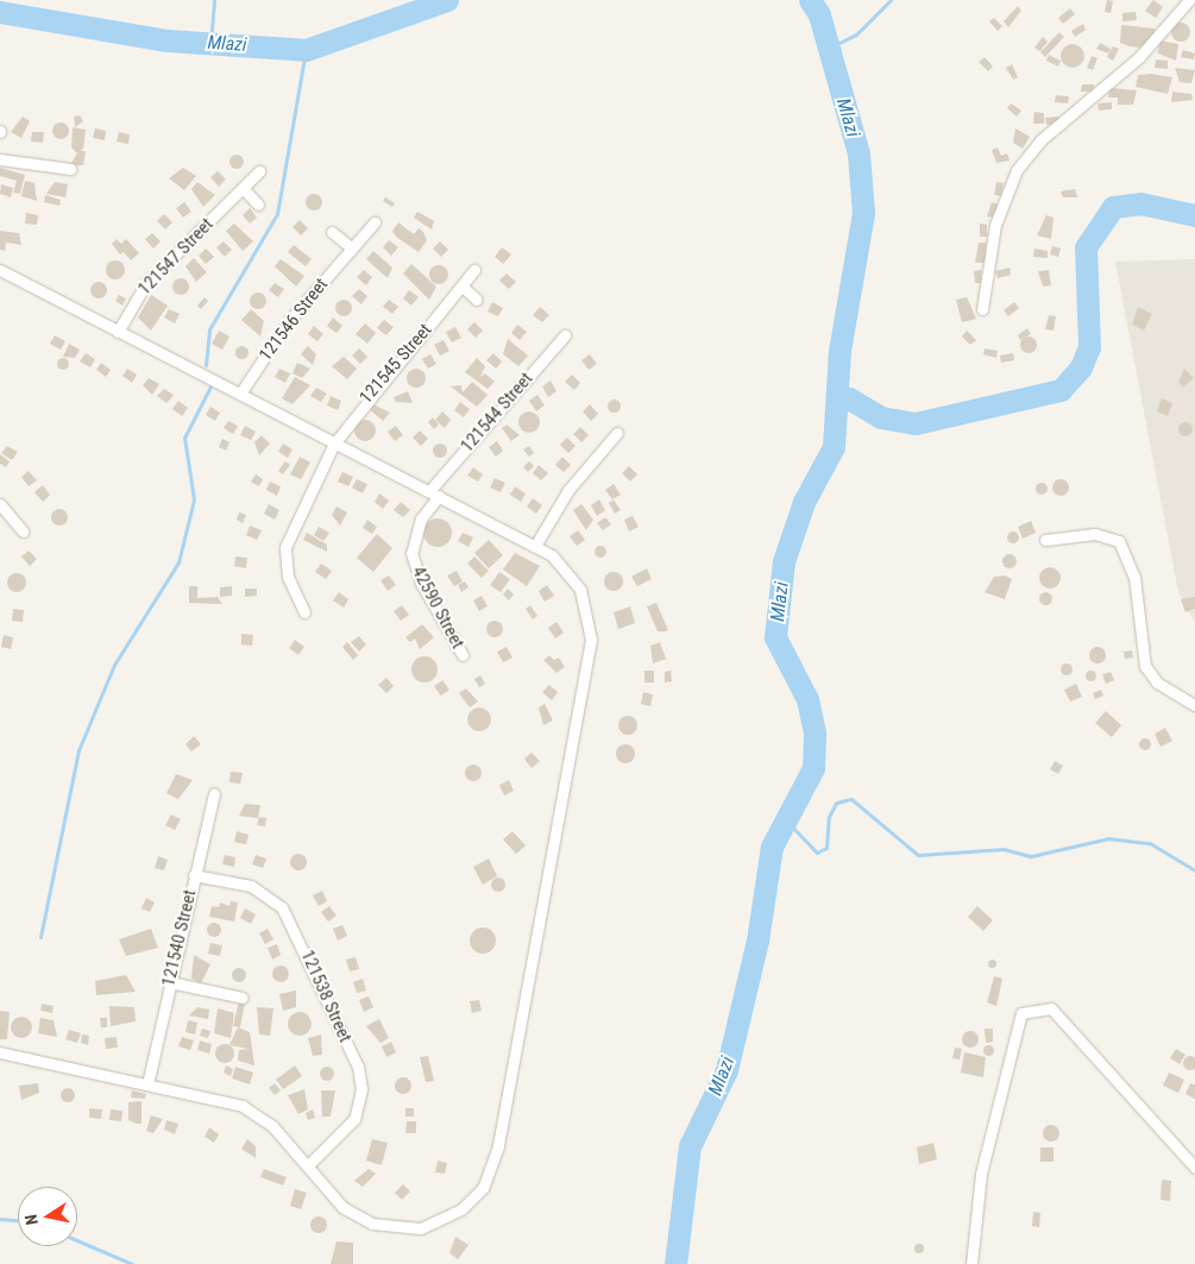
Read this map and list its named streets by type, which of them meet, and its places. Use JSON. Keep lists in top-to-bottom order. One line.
{"streets":{"street":["121547 Street","121546 Street","121545 Street","121544 Street","42590 Street","121540 Street","121538 Street"]},"crossings":[["121544 Street","42590 Street"],["121540 Street","121538 Street"]],"water":["Mlazi"],"north":"left"}
